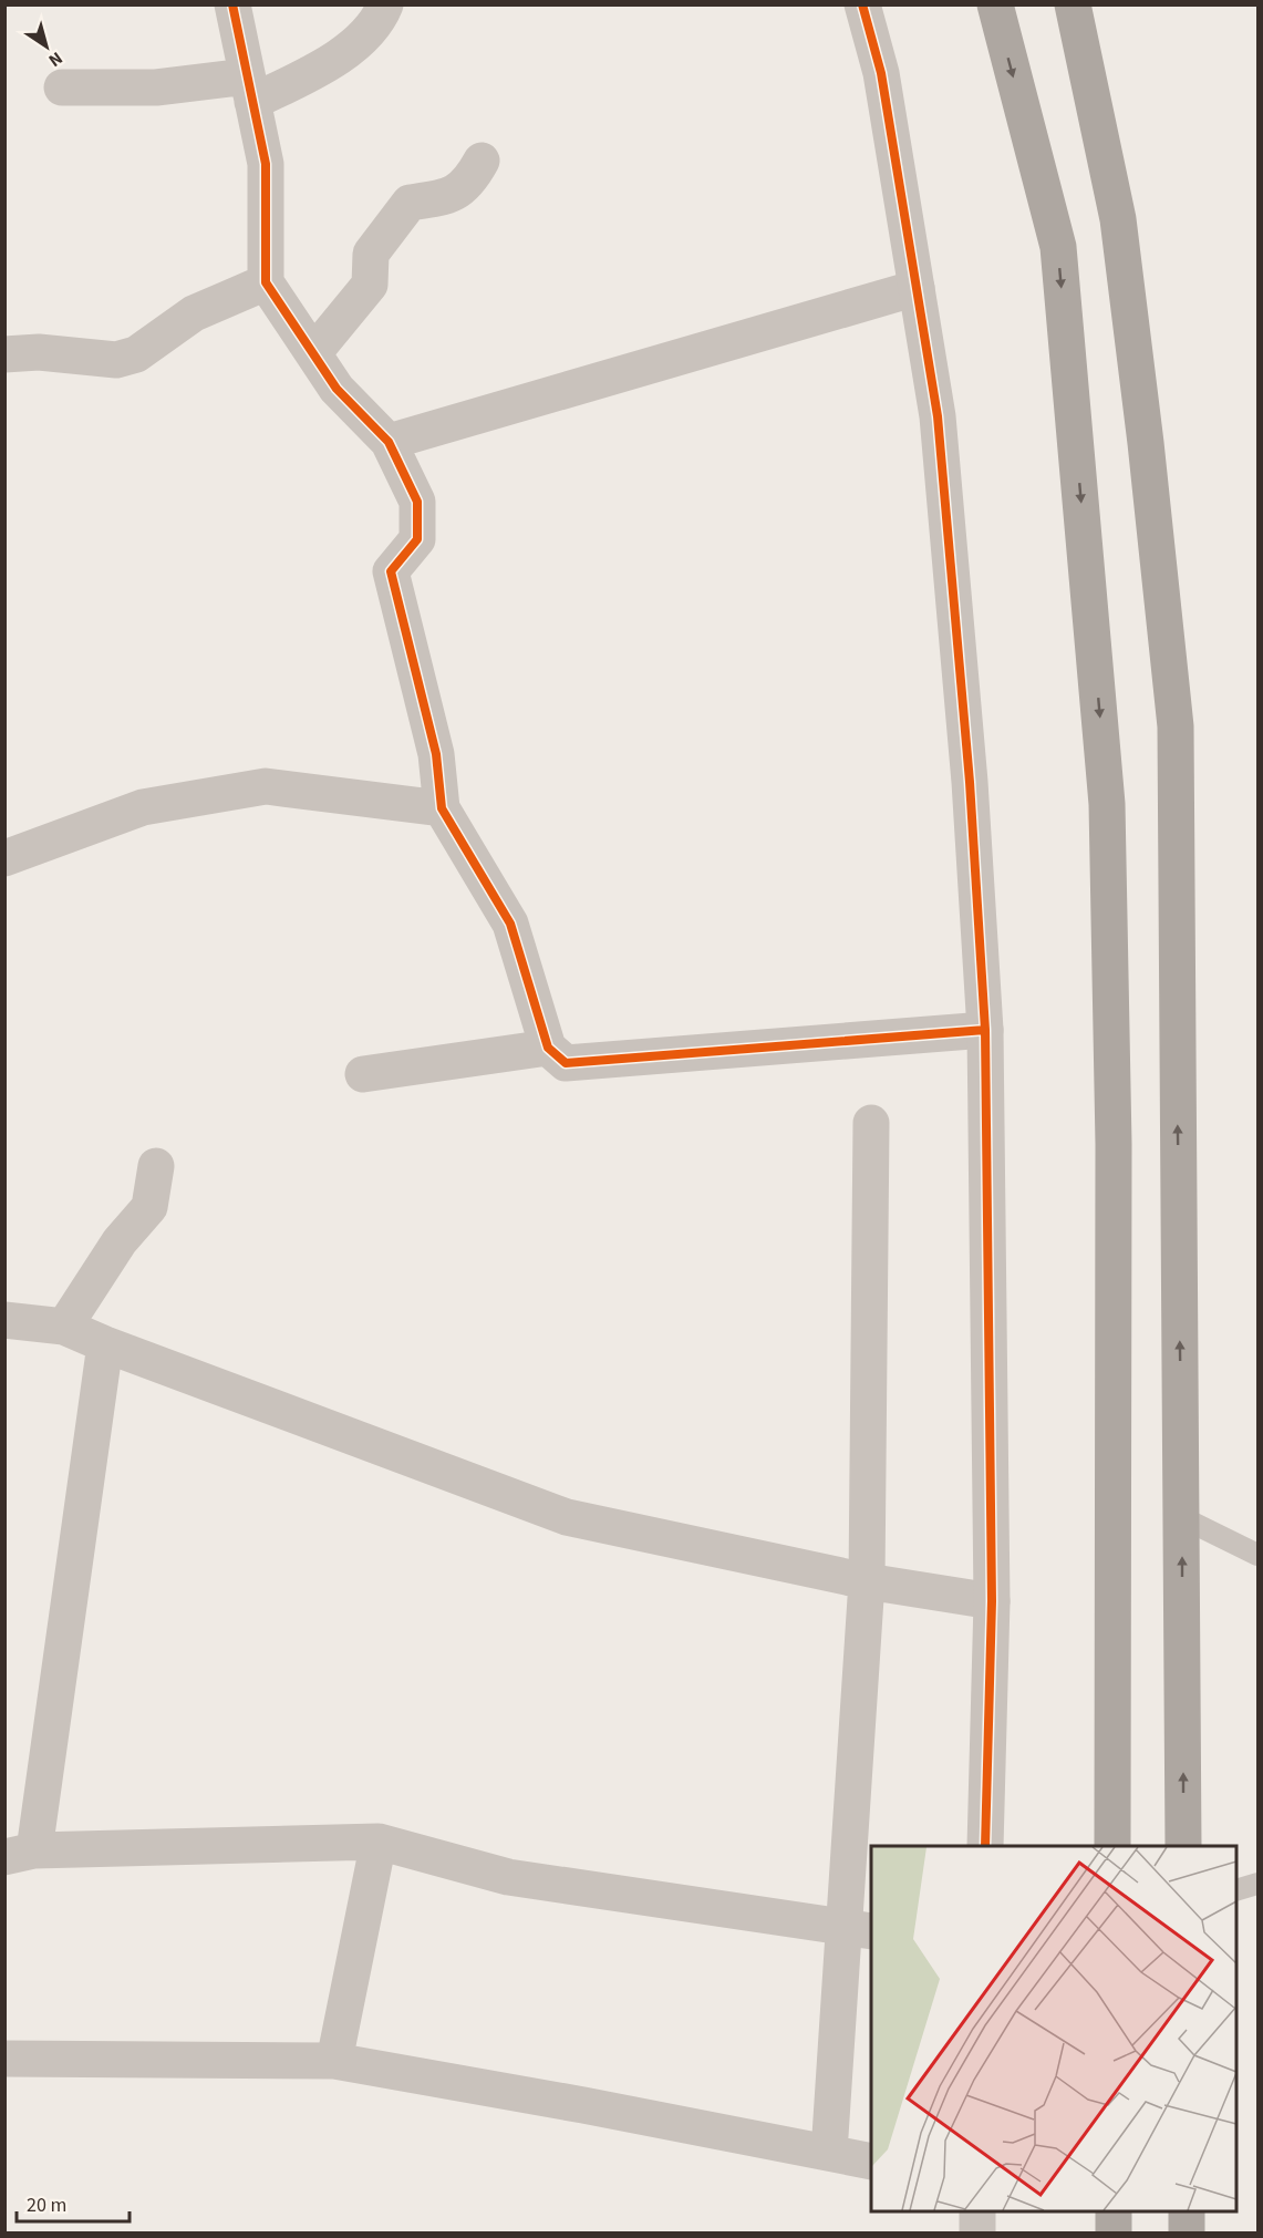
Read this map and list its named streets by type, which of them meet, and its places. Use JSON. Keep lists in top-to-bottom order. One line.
{"scale_bar":"20 m","north":"bottom right"}
